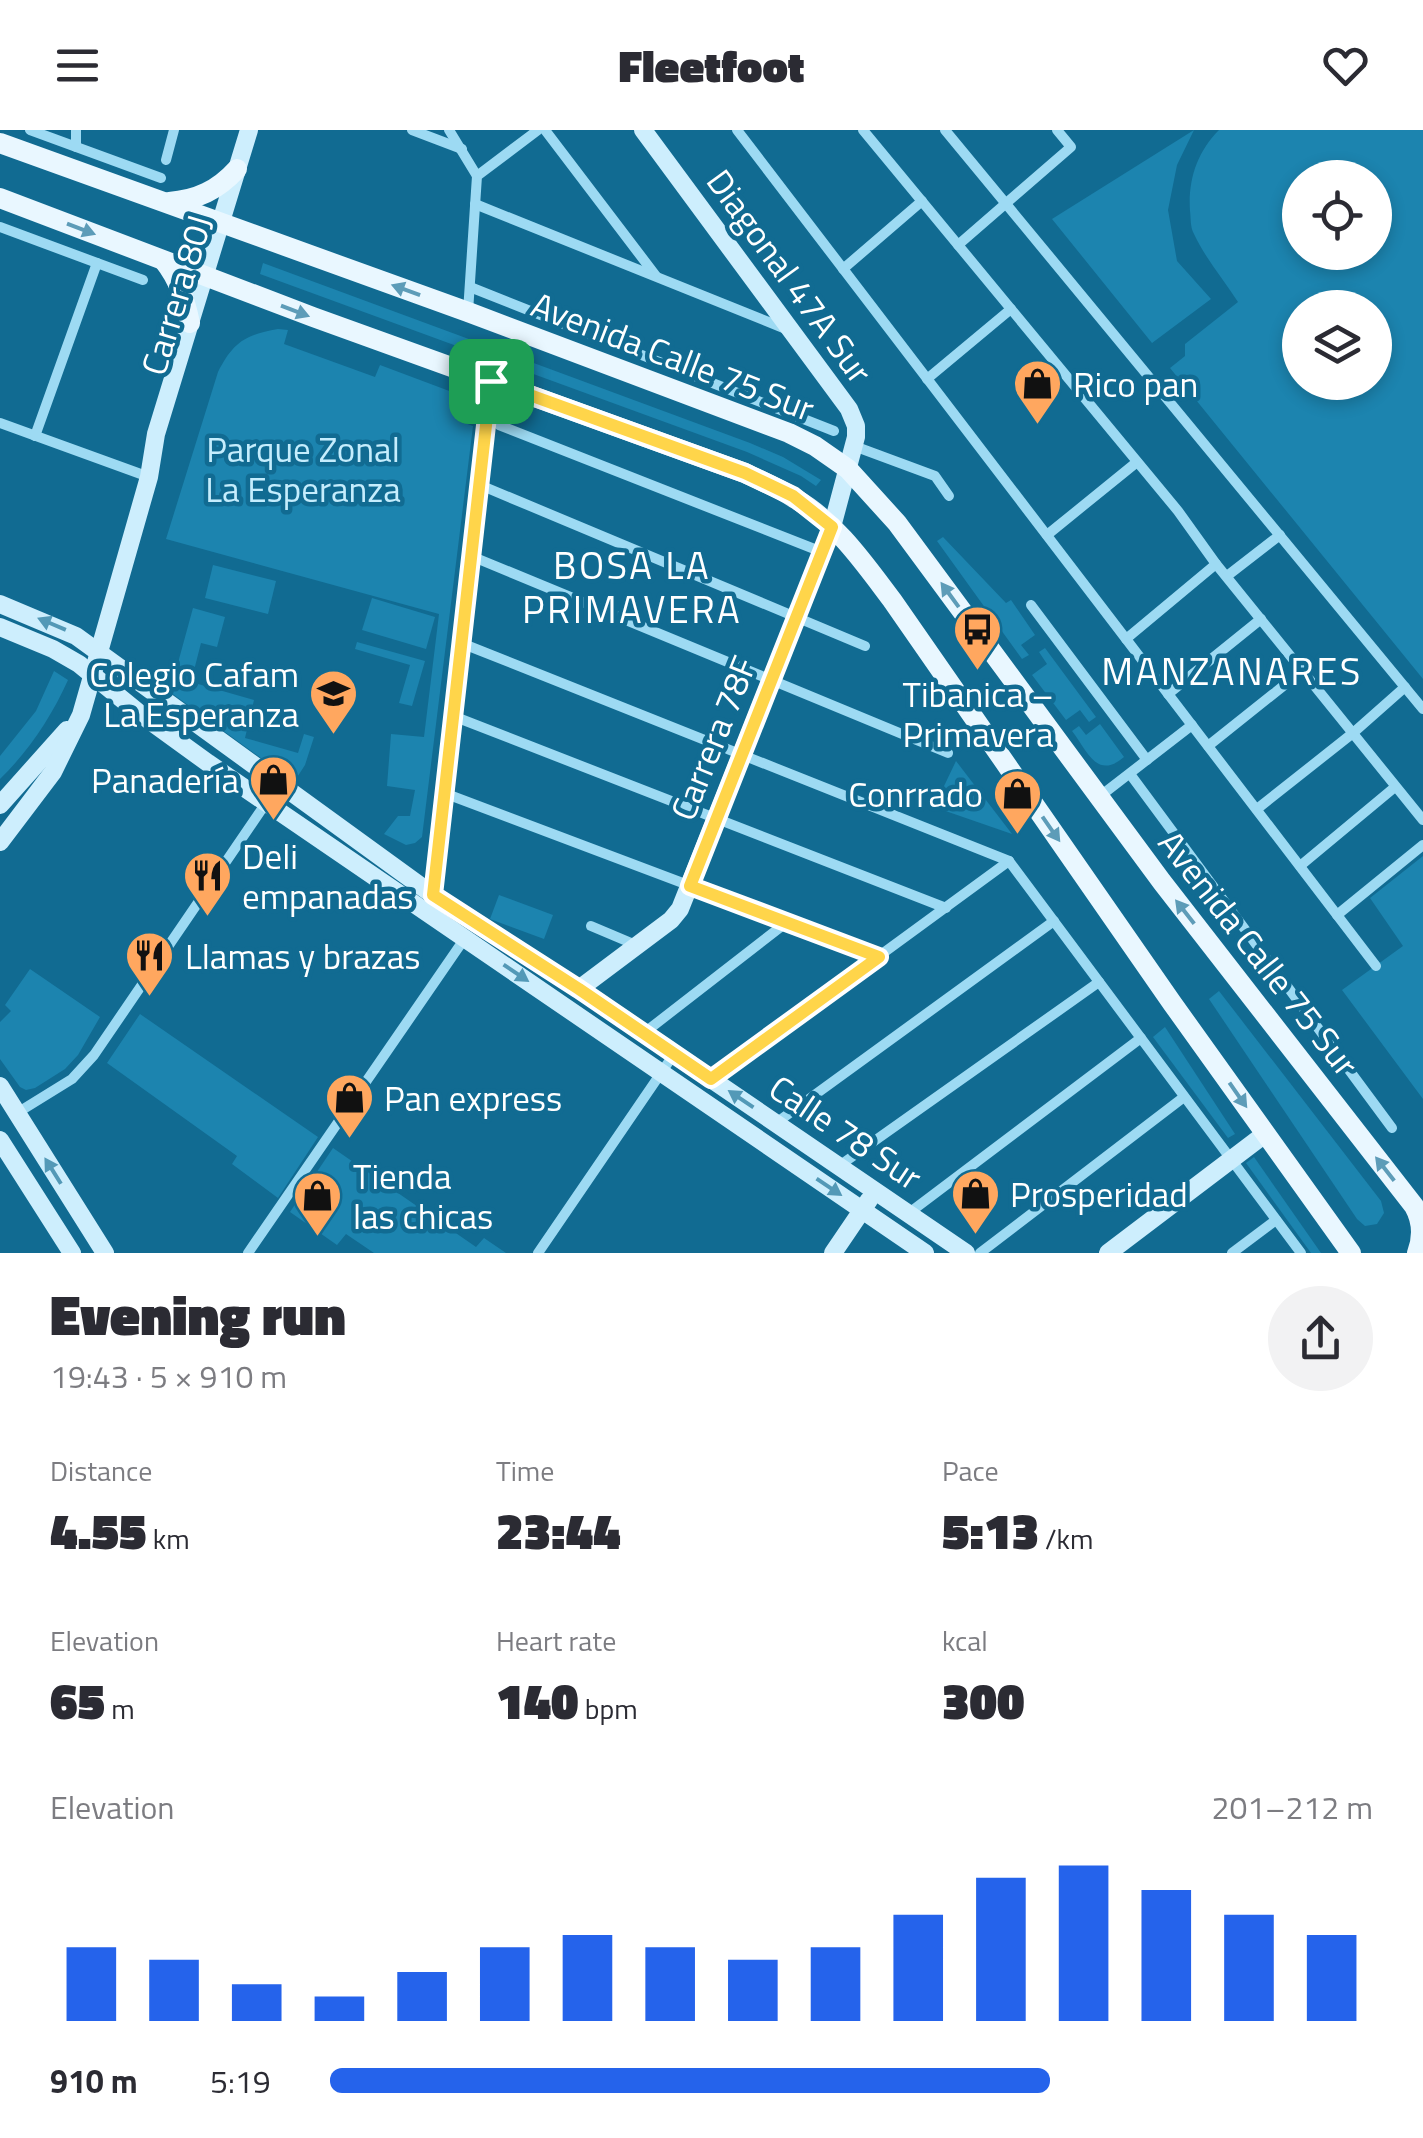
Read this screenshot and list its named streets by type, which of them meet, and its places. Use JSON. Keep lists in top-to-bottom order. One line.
{"streets":{"main road":["Avenida Calle 75 Sur"],"street":["Diagonal 47A Sur","Carrera 80J","Carrera 78F","Calle 78 Sur"]},"crossings":[["Diagonal 47A Sur","Avenida Calle 75 Sur"],["Diagonal 47A Sur","Carrera 78F"],["Carrera 80J","Avenida Calle 75 Sur"],["Carrera 80J","Calle 78 Sur"],["Avenida Calle 75 Sur","Carrera 78F"],["Carrera 78F","Calle 78 Sur"]],"districts":["BOSA LA PRIMAVERA","MANZANARES"],"parks":["Parque Zonal La Esperanza"],"places":{"shop":["Rico pan","Panadería","Conrrado","Pan express","Prosperidad","Tienda las chicas"],"bus stop":["Tibanica – Primavera"],"school or university":["Colegio Cafam La Esperanza"],"restaurant":["Deli empanadas","Llamas y brazas"]},"page":{"header":"Fleetfoot","heading":["Evening run","19:43 · 5 × 910 m"],"stats":[["Distance","4.55 km"],["Time","23:44"],["Pace","5:13 /km"],["Elevation","65 m"],["Heart rate","140 bpm"],["kcal","300"]],"chart":["Elevation","201–212 m"],"list":[{"name":"910 m","note":"5:19"}]}}
